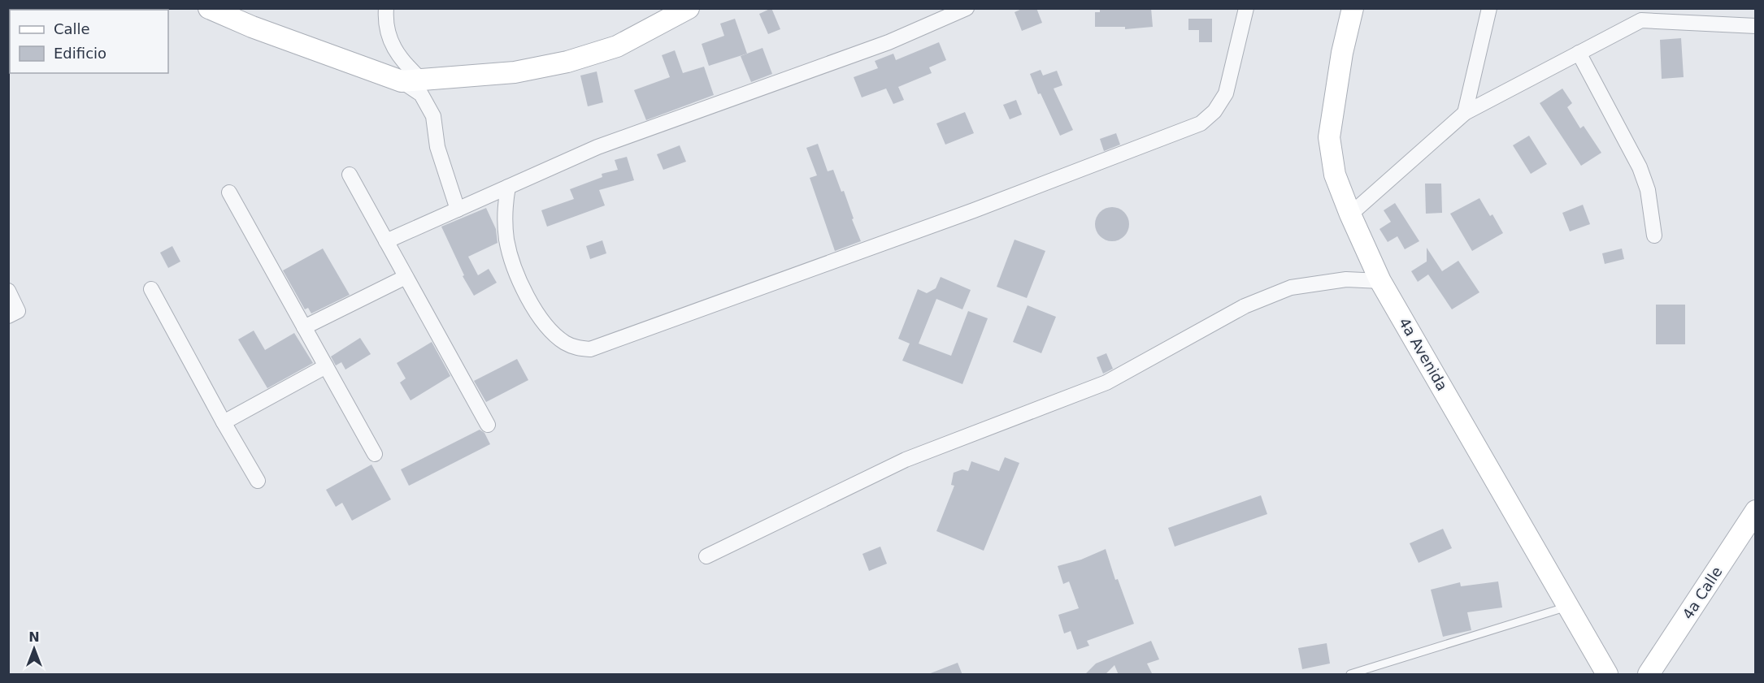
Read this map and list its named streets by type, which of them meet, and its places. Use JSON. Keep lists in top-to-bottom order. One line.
{"streets":{"street":["4a Avenida","4a Calle"]},"legend":["Calle","Edificio"],"north":"top"}
